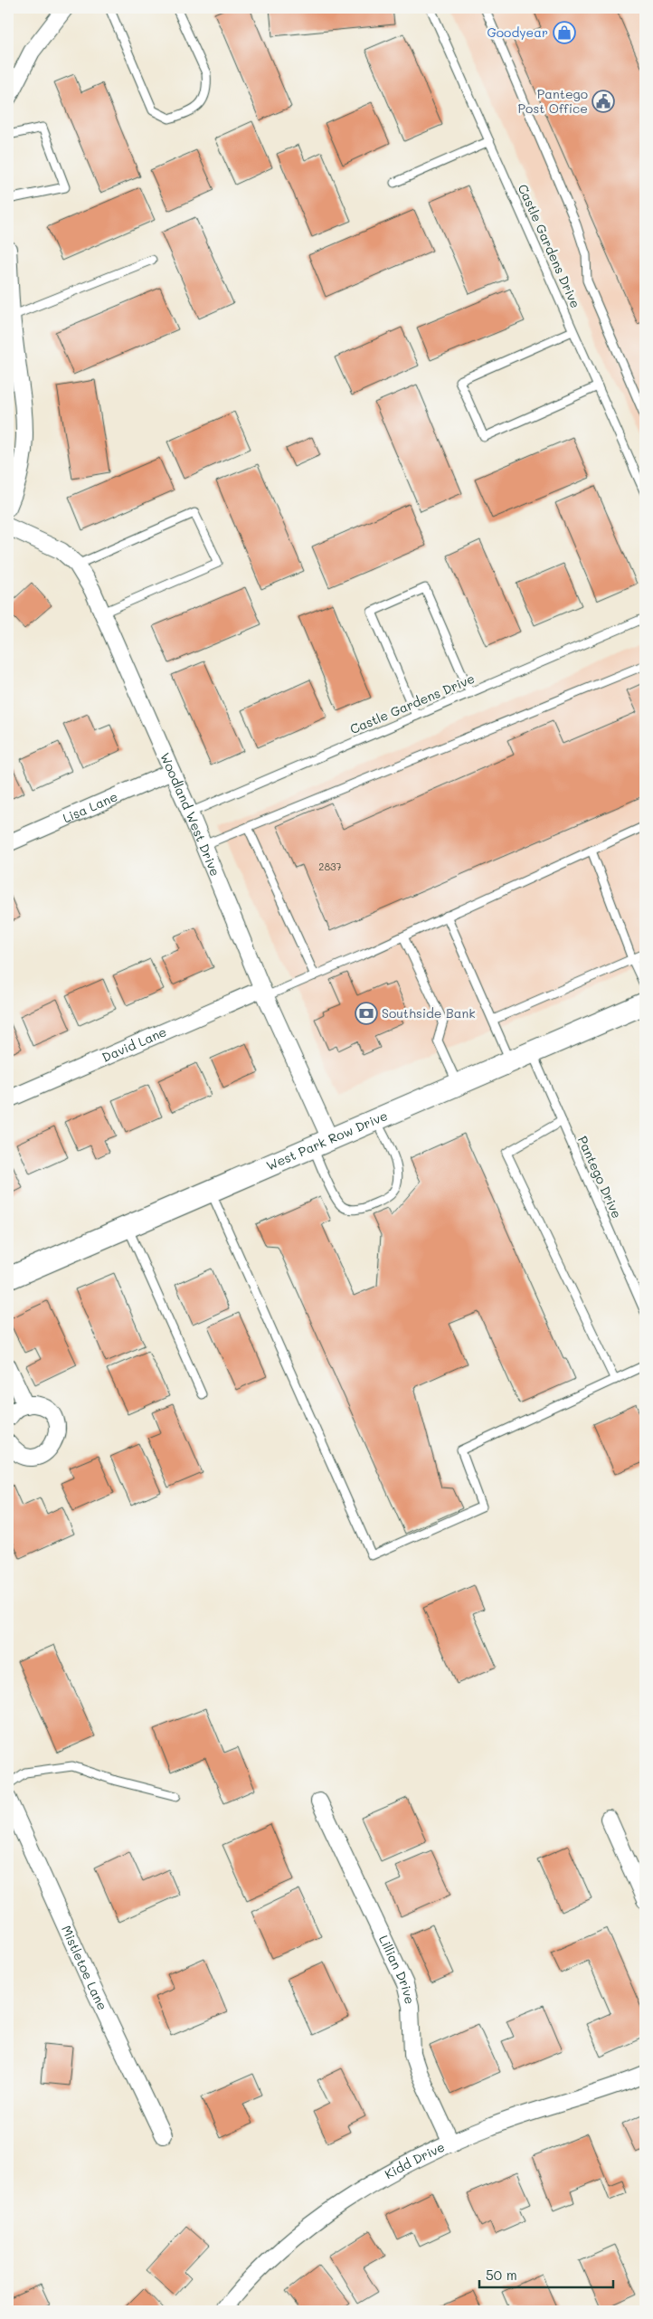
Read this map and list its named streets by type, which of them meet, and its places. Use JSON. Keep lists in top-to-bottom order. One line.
{"streets":{"main road":["West Park Row Drive"],"street":["Lisa Lane","Woodland West Drive","David Lane","Mistletoe Lane","Lillian Drive","Kidd Drive"],"lane":["Castle Gardens Drive","Pantego Drive"]},"crossings":[["Castle Gardens Drive","Woodland West Drive"],["Lisa Lane","Woodland West Drive"],["Woodland West Drive","David Lane"],["Woodland West Drive","West Park Row Drive"],["West Park Row Drive","Pantego Drive"],["Lillian Drive","Kidd Drive"]],"places":{"shop":["Goodyear"],"public building":["Pantego Post Office"],"bank":["Southside Bank"]},"house_numbers":["2837"],"scale_bar":"50 m"}
